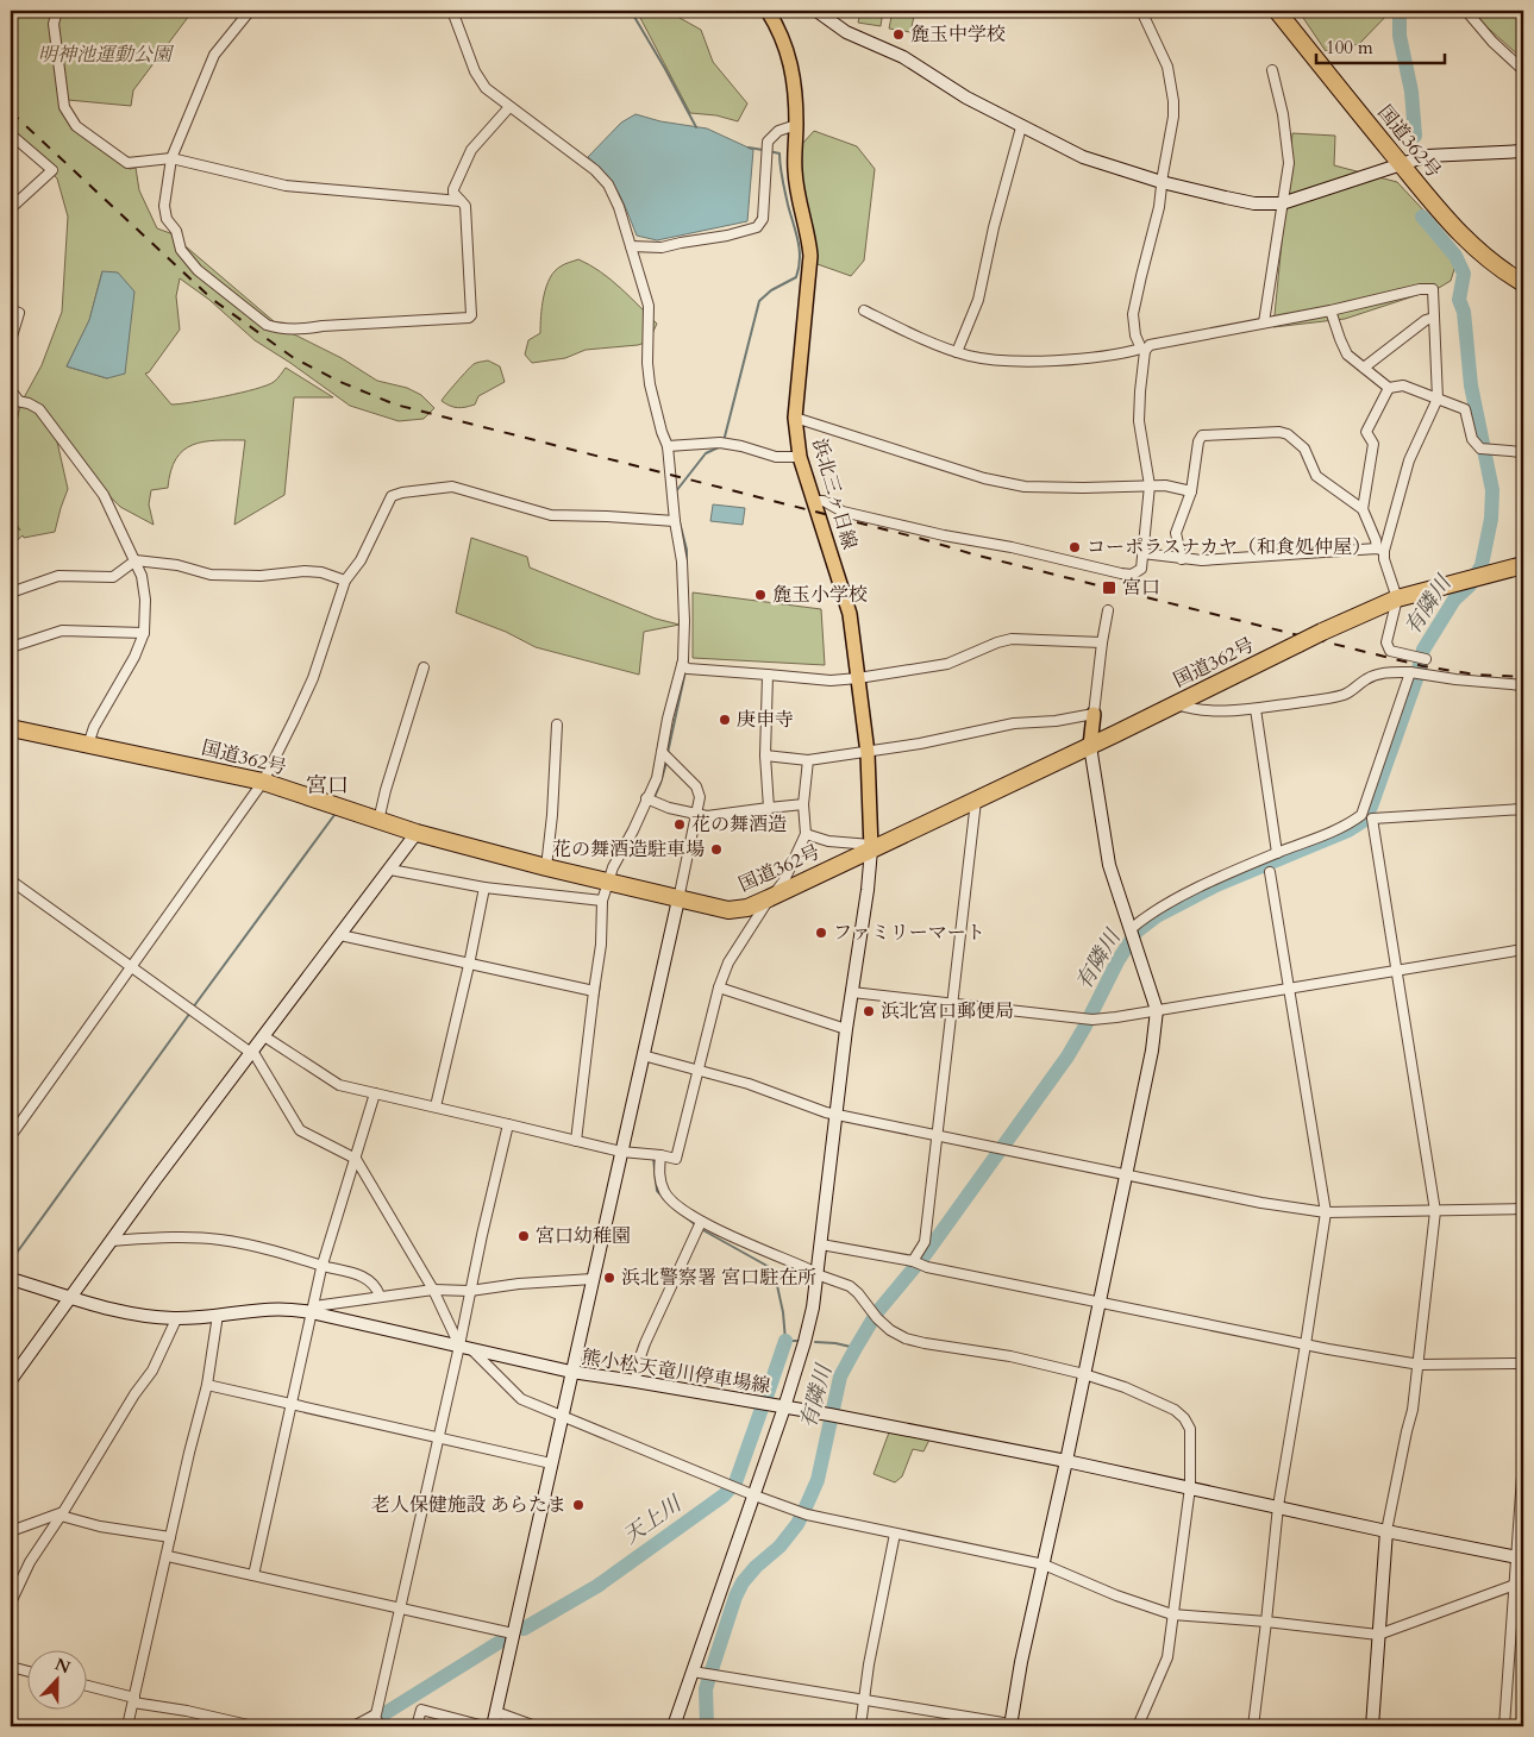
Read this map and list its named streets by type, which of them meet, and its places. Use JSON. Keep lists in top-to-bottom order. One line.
{"streets":{"highway":["国道362号"],"main road":["浜北三ヶ日線"],"street":["熊小松天竜川停車場線"]},"crossings":[["国道362号","浜北三ヶ日線"],["国道362号","熊小松天竜川停車場線"],["浜北三ヶ日線","熊小松天竜川停車場線"]],"districts":["宮口"],"water":["有隣川","天上川"],"parks":["明神池運動公園"],"places":{"other":["麁玉中学校","コーポラスナカヤ（和食処仲屋）","麁玉小学校","庚申寺","花の舞酒造","花の舞酒造駐車場","ファミリーマート","浜北宮口郵便局","宮口幼稚園","浜北警察署 宮口駐在所","老人保健施設 あらたま"],"transit":["宮口"]},"scale_bar":"100 m","north":"top"}
